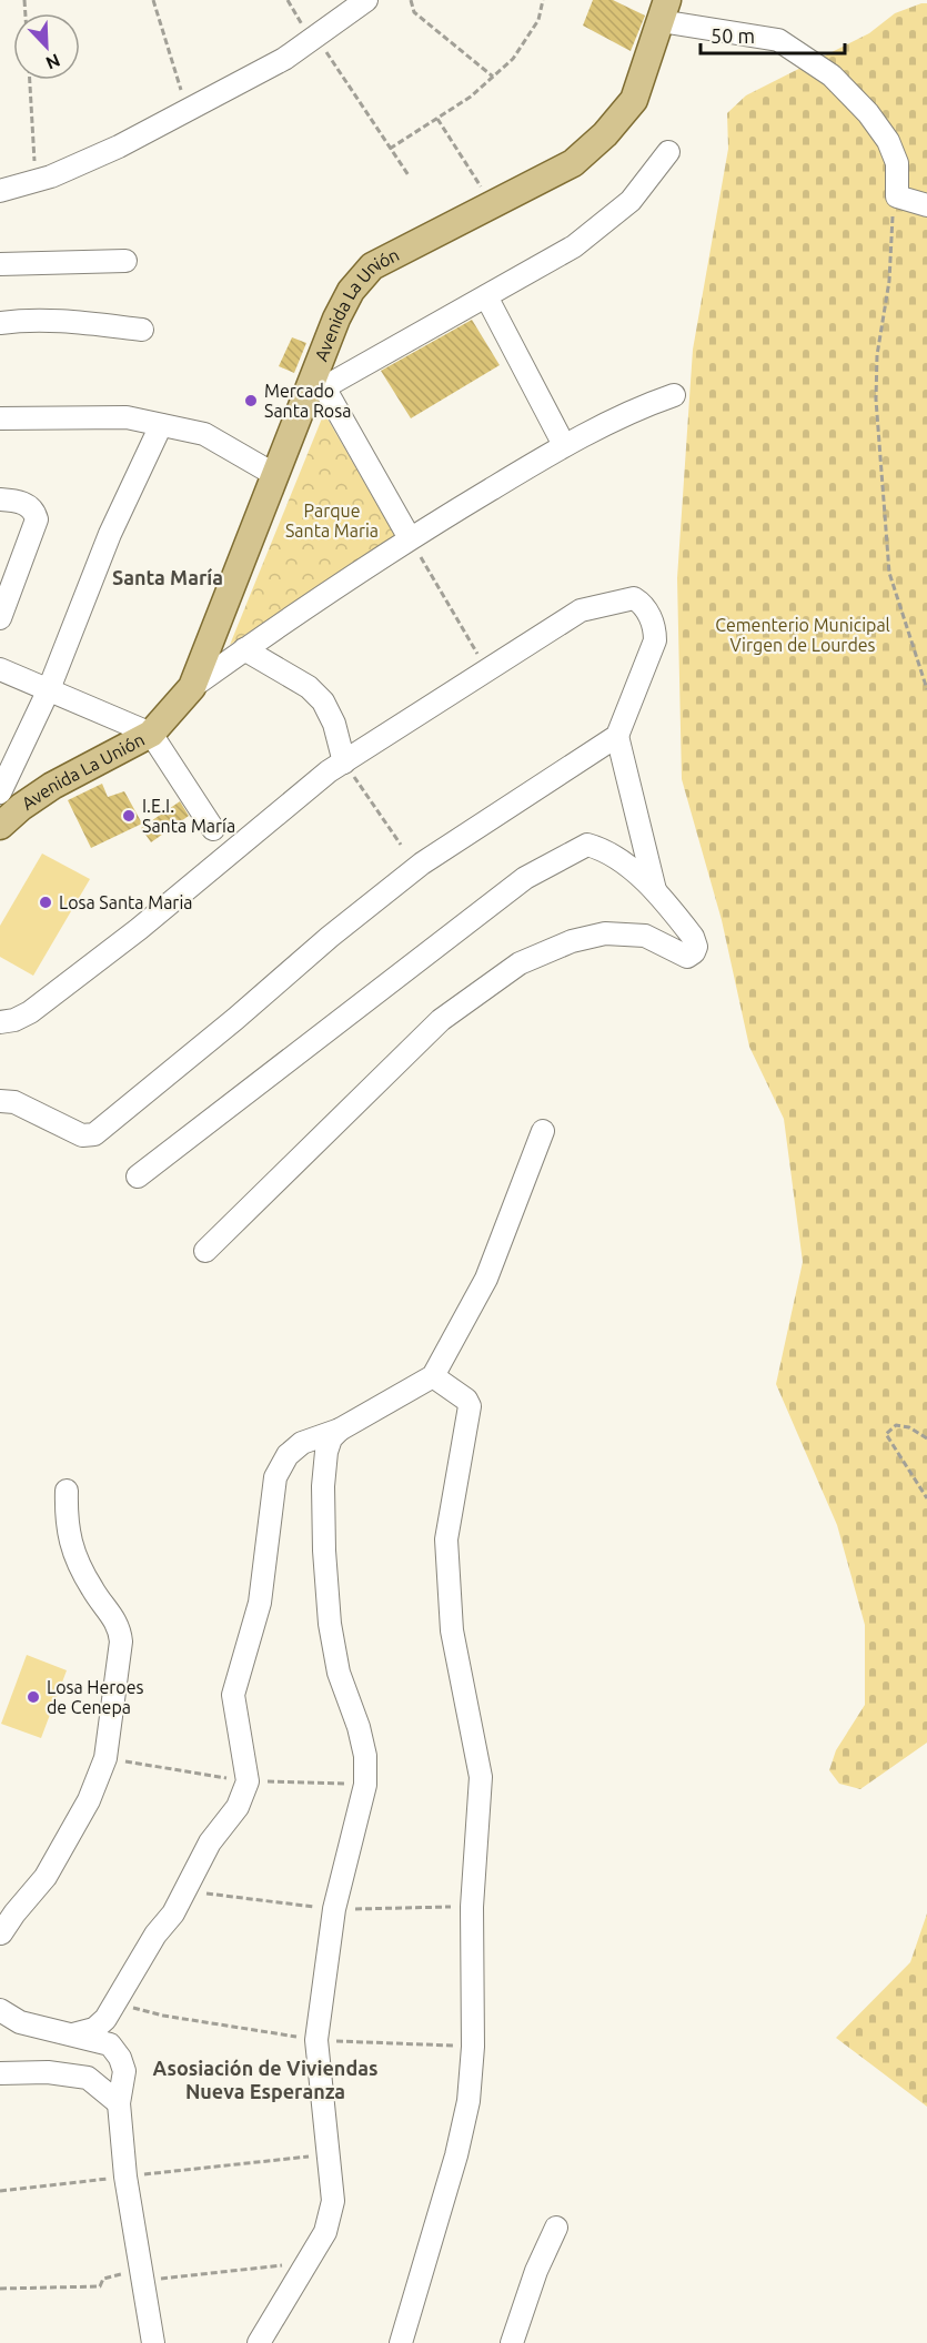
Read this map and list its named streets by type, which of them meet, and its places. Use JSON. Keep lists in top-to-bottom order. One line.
{"streets":{"main road":["Avenida La Unión"]},"districts":["Santa María","Asosiación de Viviendas Nueva Esperanza"],"parks":["Parque Santa Maria","Cementerio Municipal Virgen de Lourdes"],"places":["Mercado Santa Rosa","I.E.I. Santa María","Losa Santa Maria","Losa Heroes de Cenepa"],"scale_bar":"50 m","north":"bottom right"}
